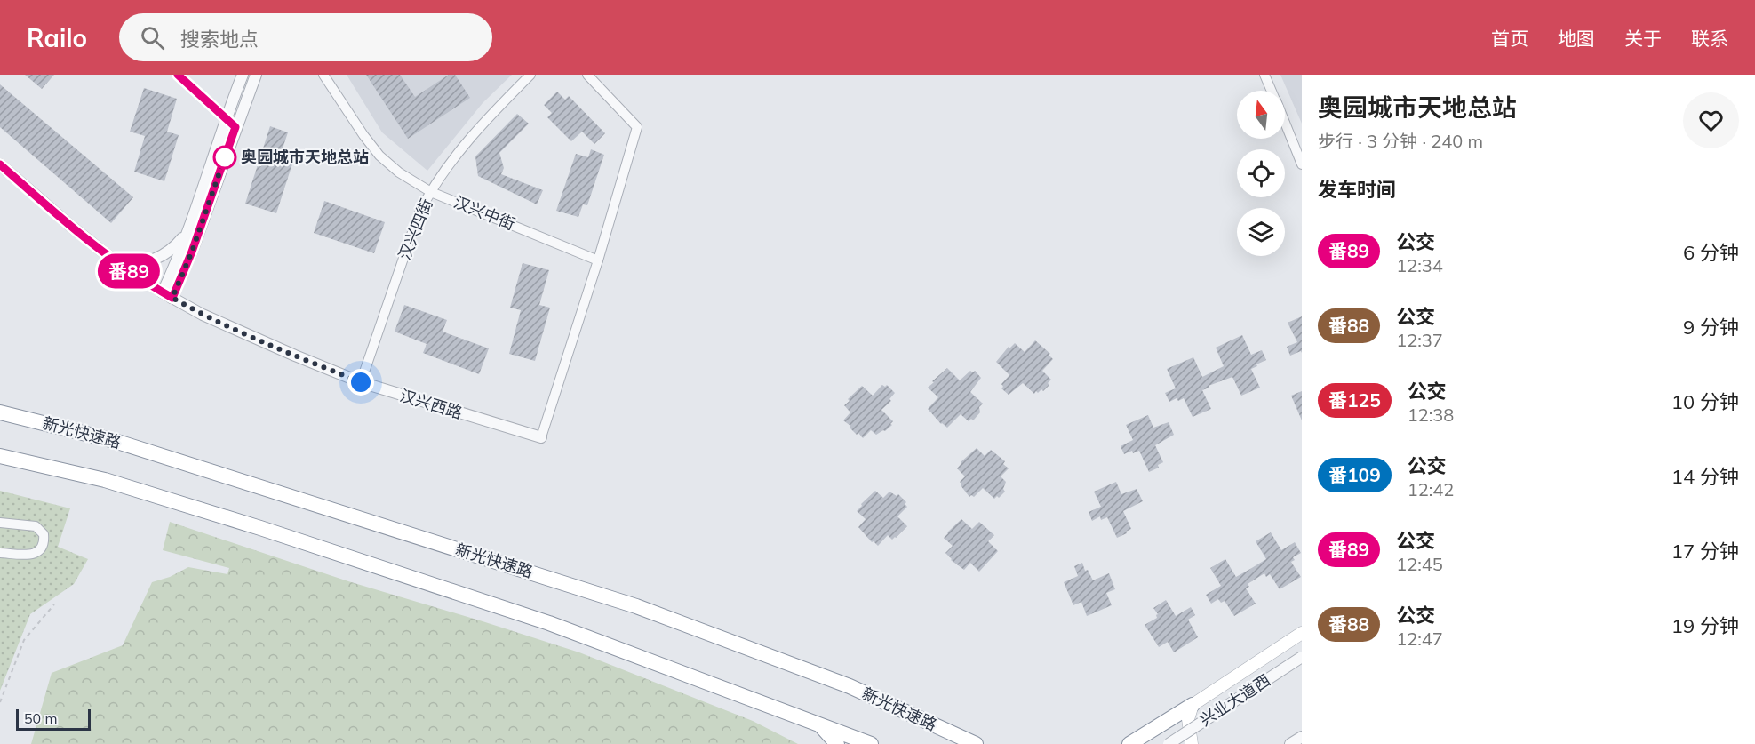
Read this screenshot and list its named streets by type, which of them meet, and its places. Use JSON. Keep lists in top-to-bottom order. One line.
{"streets":{"highway":["新光快速路"],"street":["汉兴中街","汉兴四街","汉兴西路","兴业大道西"]},"crossings":[["汉兴中街","汉兴四街"],["汉兴四街","汉兴西路"]],"places":["奥园城市天地总站"],"lines":["bus line 番89"],"scale_bar":"50 m","north":"top","page":{"header":"Railo","search":"搜索地点","nav":["首页","地图","关于","联系"],"on_map":"番89","heading":[["奥园城市天地总站","步行 · 3 分钟 · 240 m"],"发车时间"],"list":[{"mark":"番89","name":"公交","note":"12:34","value":"6 分钟"},{"mark":"番88","name":"公交","note":"12:37","value":"9 分钟"},{"mark":"番125","name":"公交","note":"12:38","value":"10 分钟"},{"mark":"番109","name":"公交","note":"12:42","value":"14 分钟"},{"mark":"番89","name":"公交","note":"12:45","value":"17 分钟"},{"mark":"番88","name":"公交","note":"12:47","value":"19 分钟"}],"scale":"50 m"}}
